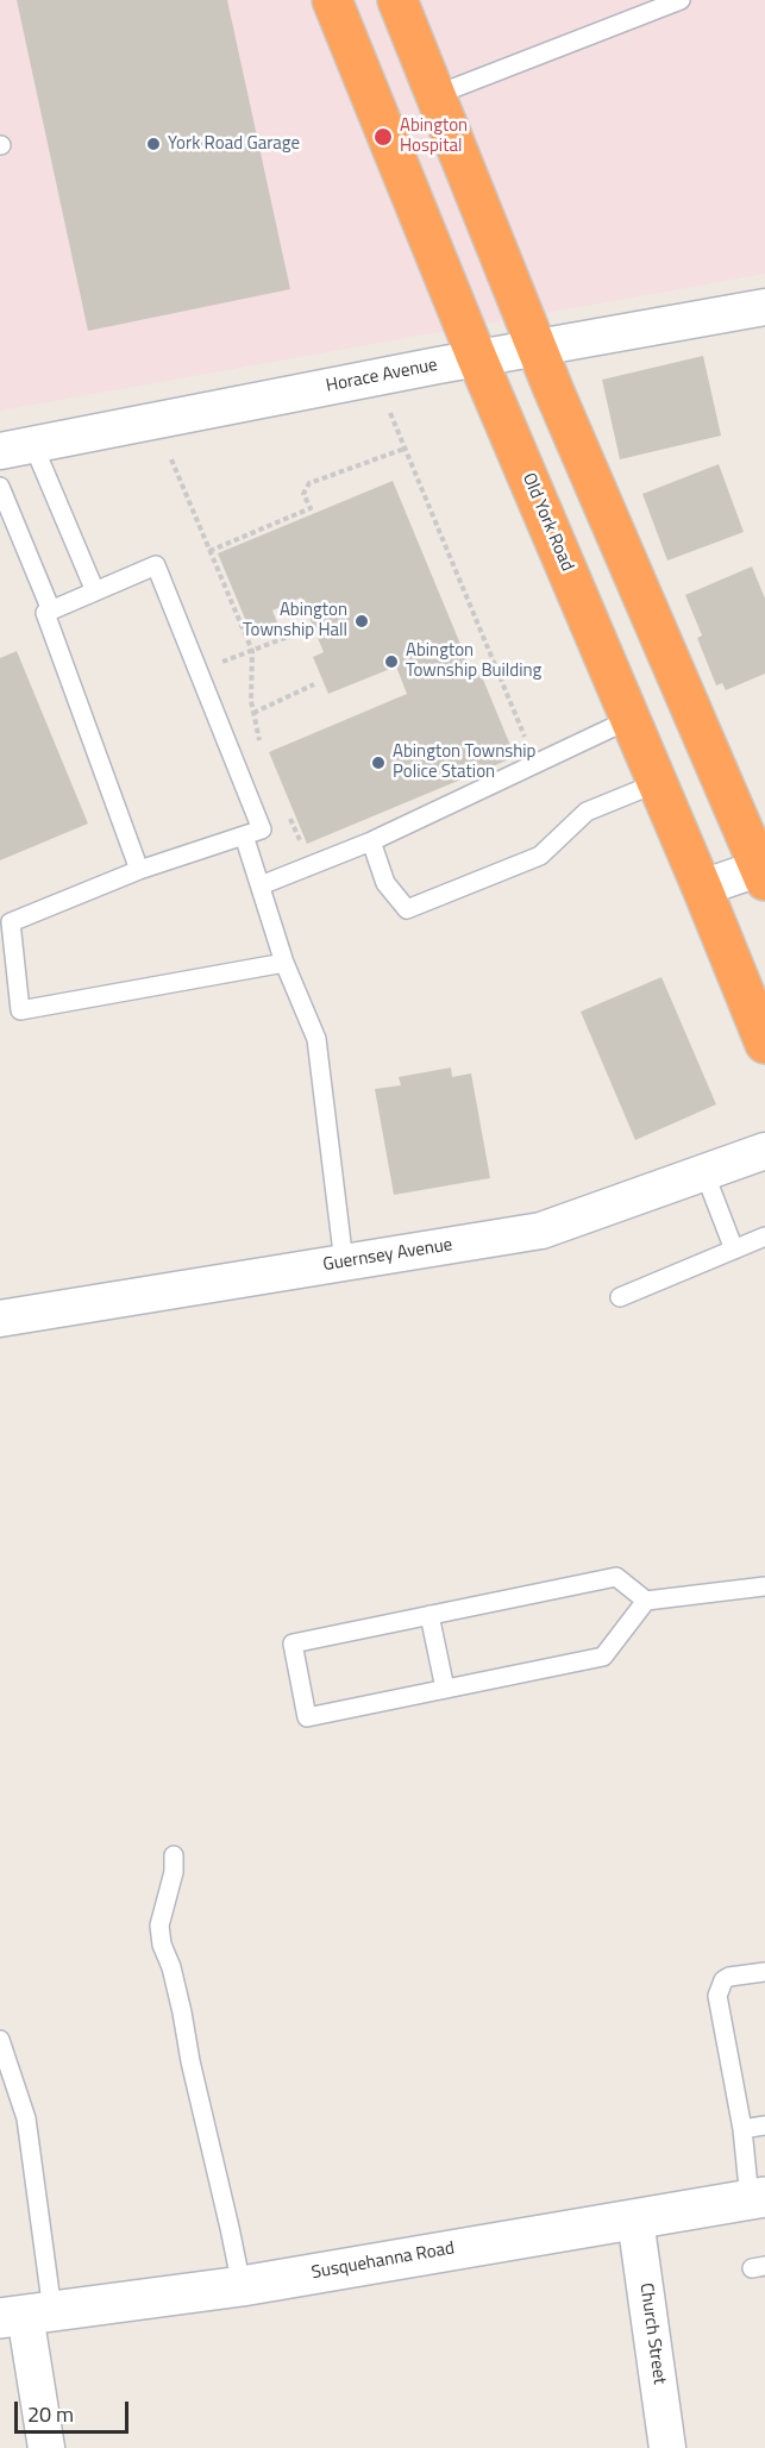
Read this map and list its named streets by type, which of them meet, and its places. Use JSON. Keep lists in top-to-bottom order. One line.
{"streets":{"highway":["Old York Road"],"main road":["Susquehanna Road"],"street":["Horace Avenue","Guernsey Avenue","Church Street"]},"crossings":[["Horace Avenue","Old York Road"],["Susquehanna Road","Church Street"]],"places":["Abington Hospital","York Road Garage","Abington Township Hall","Abington Township Building","Abington Township Police Station"],"scale_bar":"20 m"}
